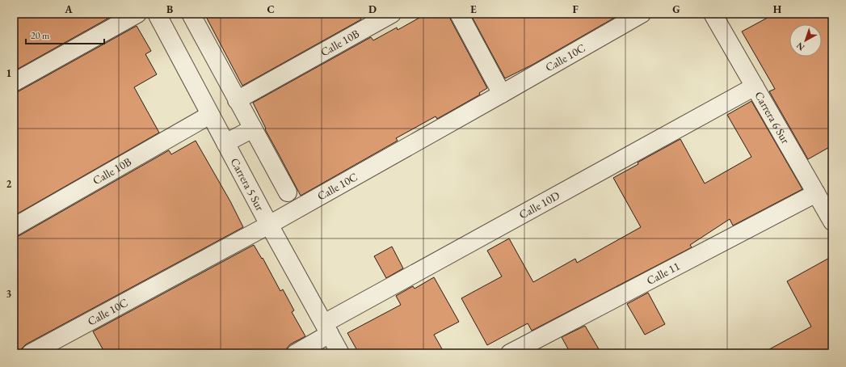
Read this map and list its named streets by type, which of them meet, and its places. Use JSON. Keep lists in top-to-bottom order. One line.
{"streets":{"street":["Calle 10B","Calle 10C","Carrera 6 Sur","Carrera 5 Sur","Calle 10D","Calle 11"]},"crossings":[["Calle 10B","Carrera 5 Sur"],["Calle 10C","Carrera 5 Sur"],["Carrera 6 Sur","Calle 10D"],["Carrera 6 Sur","Calle 11"],["Carrera 5 Sur","Calle 10D"]],"scale_bar":"20 m","north":"bottom left","grid":{"columns":["A","B","C","D","E","F","G","H"],"rows":["1","2","3"]}}
